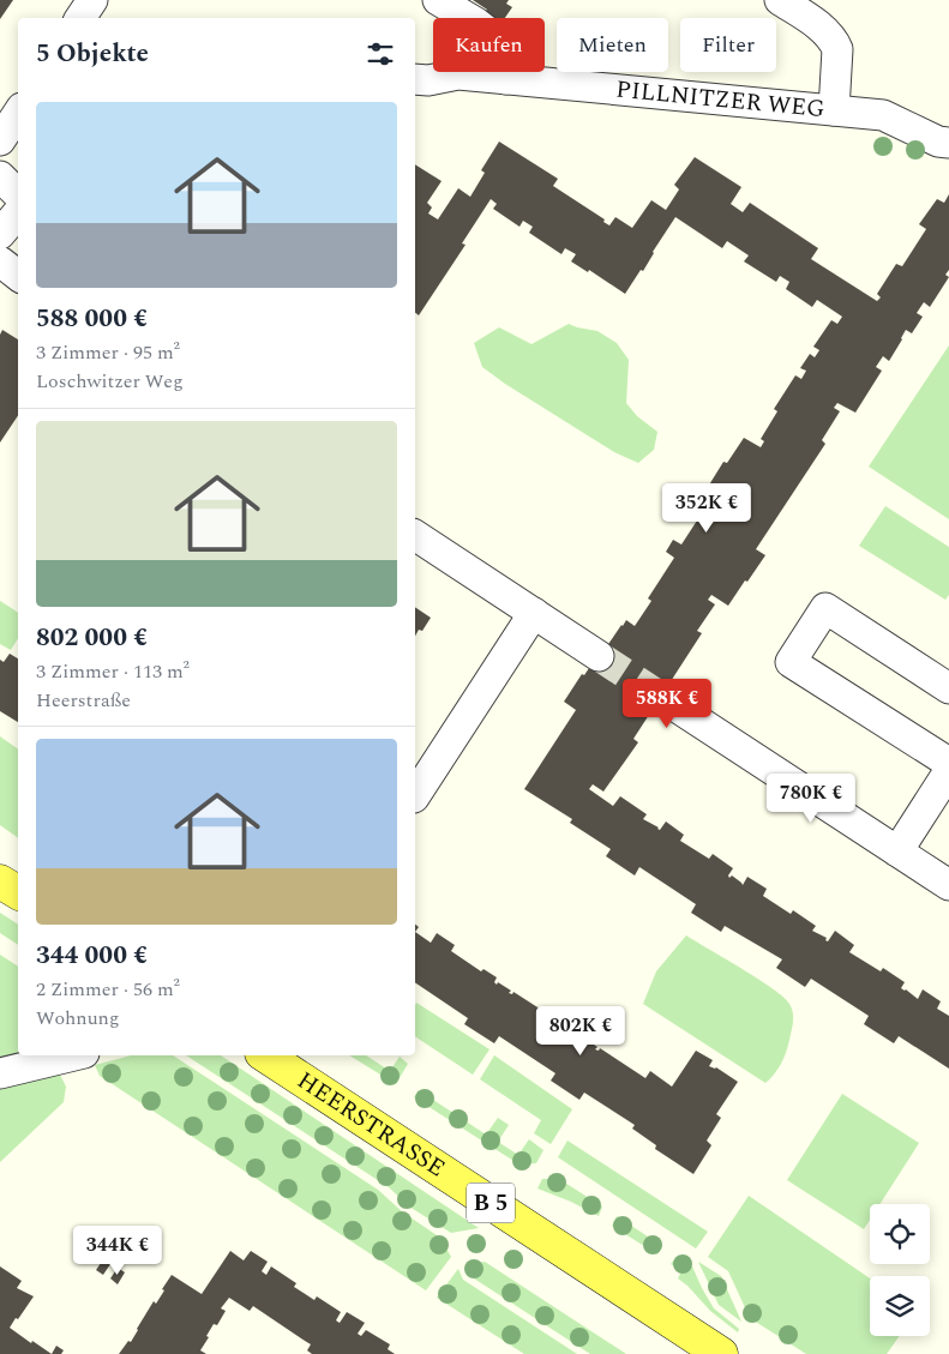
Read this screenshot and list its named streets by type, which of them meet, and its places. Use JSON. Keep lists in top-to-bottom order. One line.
{"streets":{"main road":["HEERSTRASSE","B 5"],"street":["PILLNITZER WEG"]},"page":{"chip":["Kaufen","Mieten","Filter"],"heading":"5 Objekte","list":[{"name":"588 000 €","note":"3 Zimmer · 95 m² · Loschwitzer Weg"},{"name":"802 000 €","note":"3 Zimmer · 113 m² · Heerstraße"},{"name":"344 000 €","note":"2 Zimmer · 56 m² · Wohnung"}],"price":["352K €","588K €","780K €","802K €","344K €"]}}
